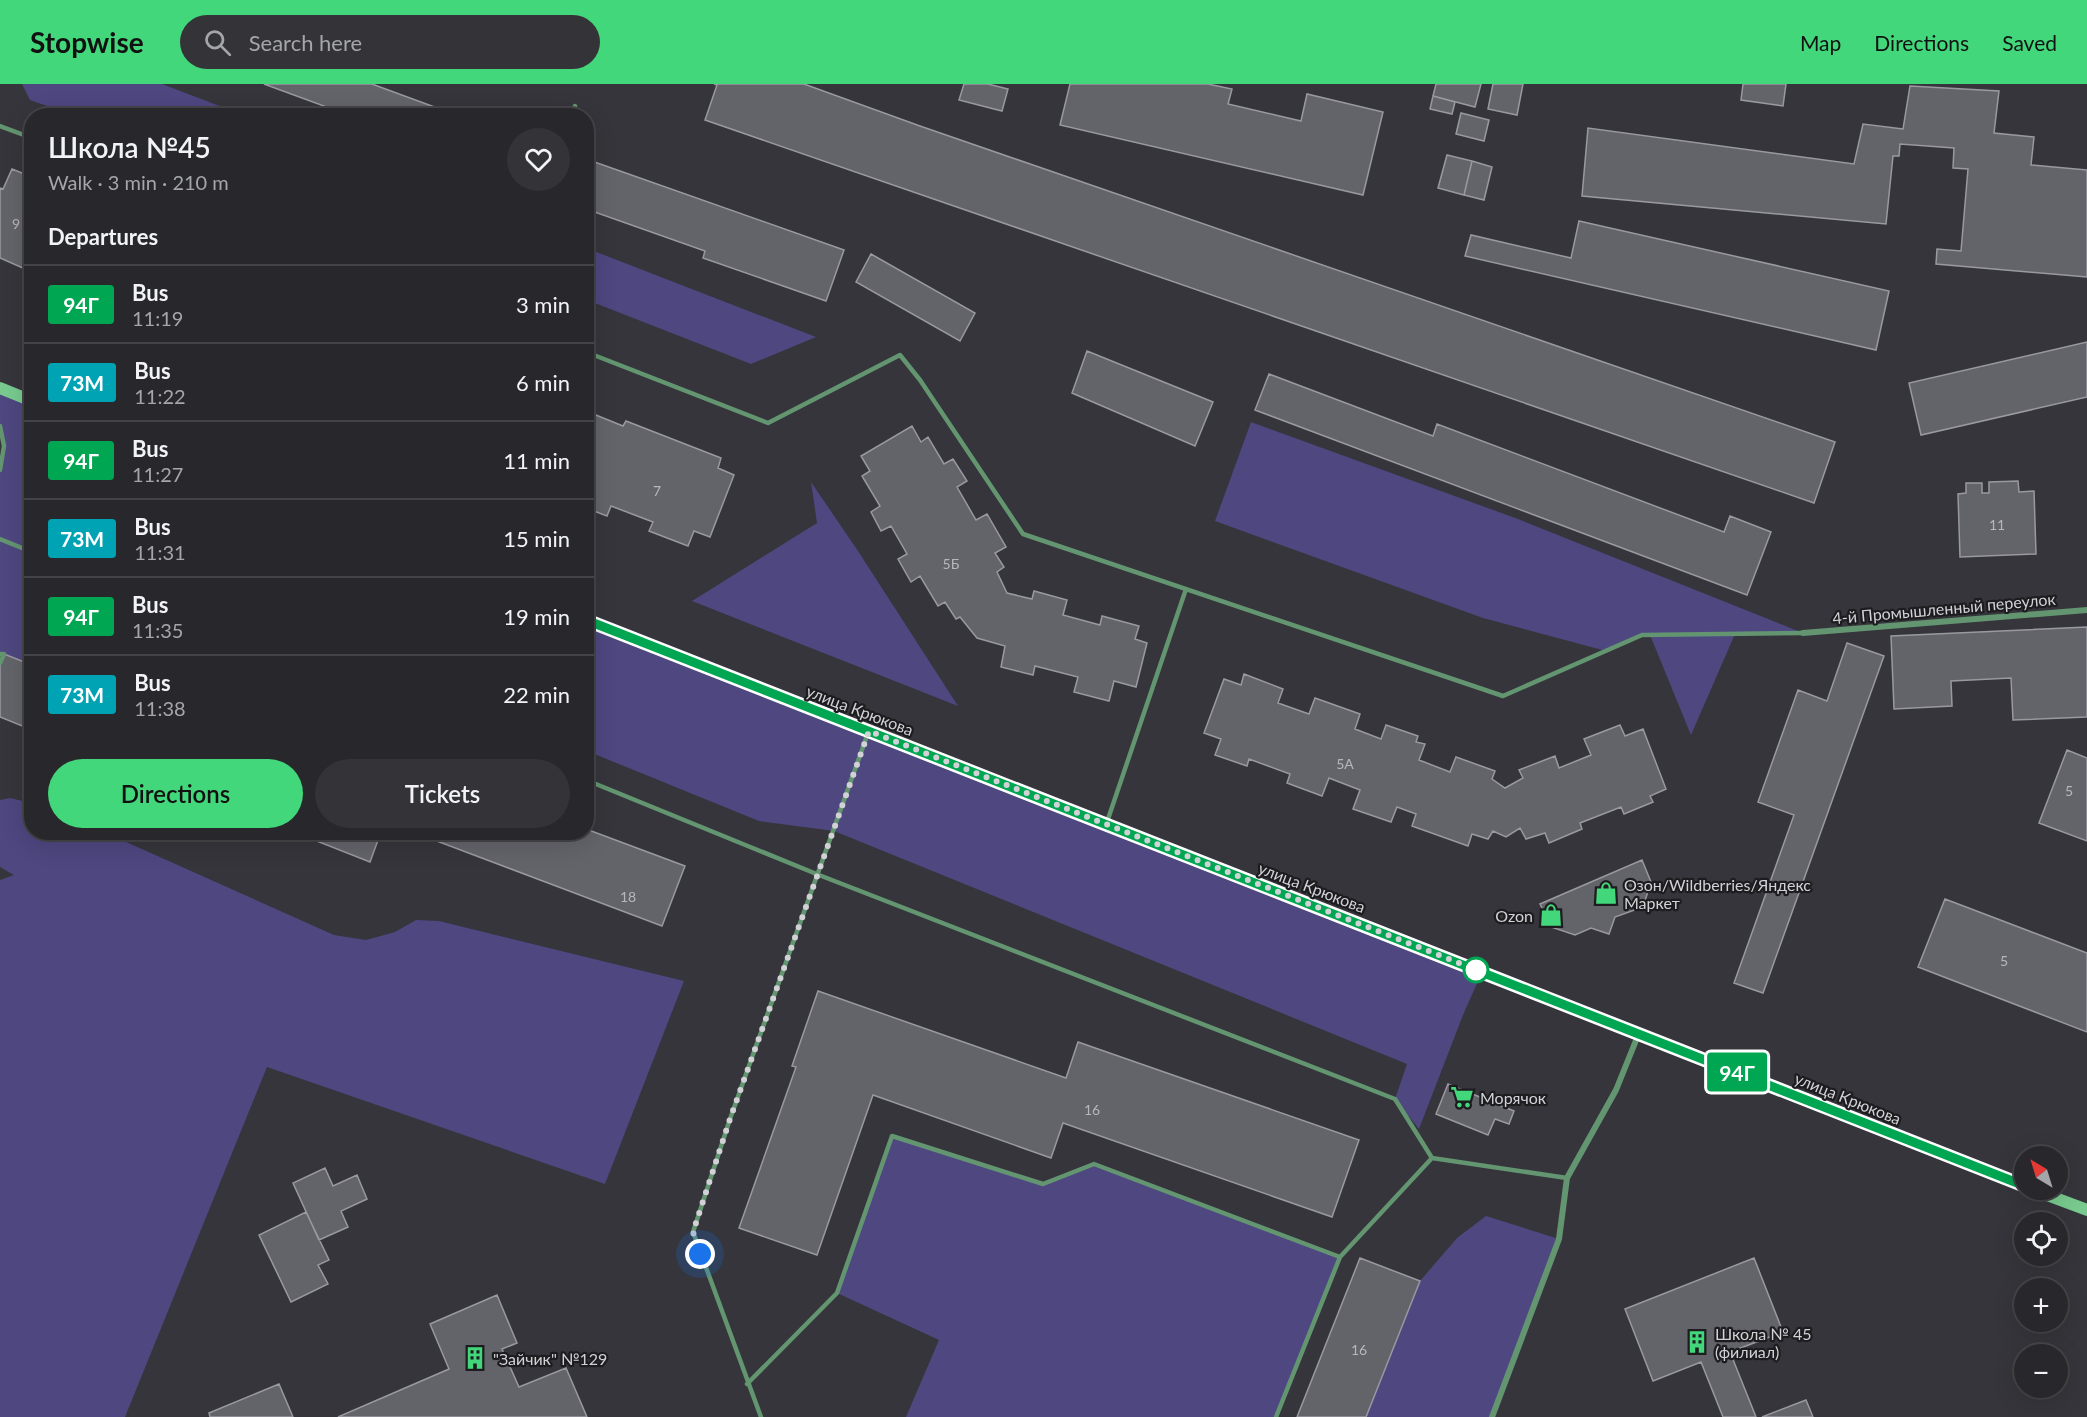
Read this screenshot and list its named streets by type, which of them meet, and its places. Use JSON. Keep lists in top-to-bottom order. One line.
{"streets":{"main road":["улица Крюкова"],"street":["4-й Промышленный переулок"]},"places":{"shop":["Озон/Wildberries/Яндекс Маркет","Ozon"],"supermarket":["Морячок"],"building":["Школа № 45 (филиал)","\"Зайчик\" №129"]},"lines":["bus line 94Г"],"house_numbers":["9","7","11","5Б","5А","5","18","5","16","16"],"north":"top left","page":{"header":"Stopwise","search":"Search here","nav":["Map","Directions","Saved"],"on_map":"94Г","heading":[["Школа №45","Walk · 3 min · 210 m"],"Departures"],"list":[{"mark":"94Г","name":"Bus","note":"11:19","value":"3 min"},{"mark":"73М","name":"Bus","note":"11:22","value":"6 min"},{"mark":"94Г","name":"Bus","note":"11:27","value":"11 min"},{"mark":"73М","name":"Bus","note":"11:31","value":"15 min"},{"mark":"94Г","name":"Bus","note":"11:35","value":"19 min"},{"mark":"73М","name":"Bus","note":"11:38","value":"22 min"}],"buttons":["Directions","Tickets"],"map_buttons":["+","−"]}}
